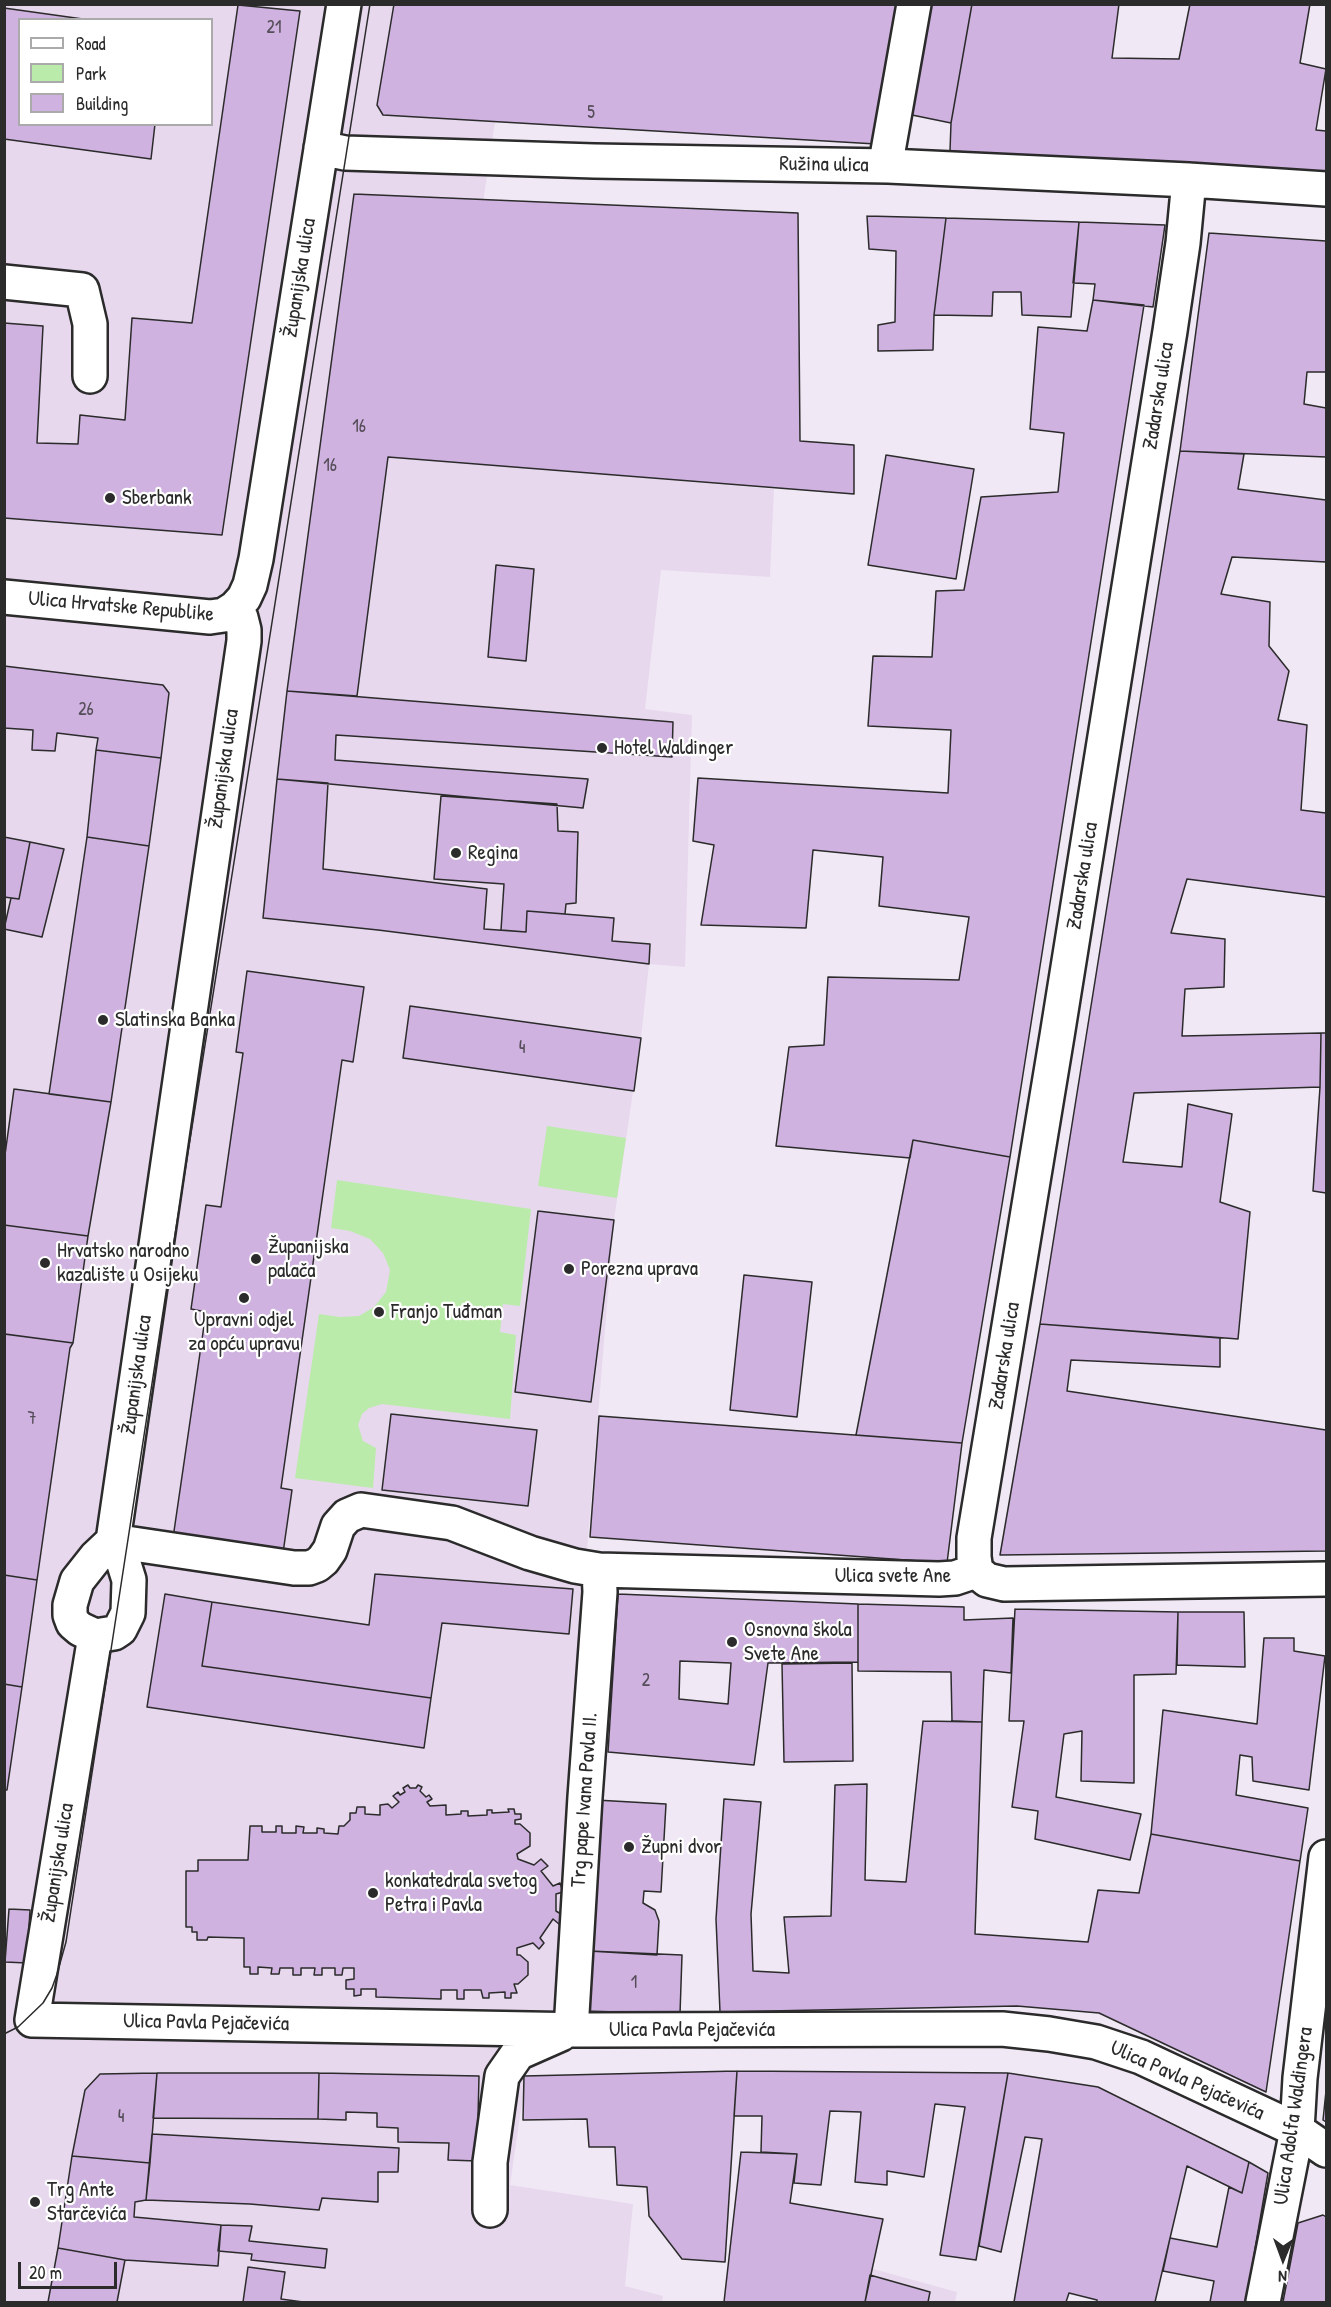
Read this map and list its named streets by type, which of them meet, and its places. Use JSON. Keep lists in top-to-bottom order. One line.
{"streets":{"street":["Ružina ulica","Županijska ulica","Zadarska ulica","Ulica Hrvatske Republike","Ulica svete Ane","Trg pape Ivana Pavla II.","Ulica Pavla Pejačevića","Ulica Adolfa Waldingera"]},"crossings":[["Ružina ulica","Županijska ulica"],["Ružina ulica","Zadarska ulica"],["Županijska ulica","Ulica Hrvatske Republike"],["Županijska ulica","Ulica svete Ane"],["Županijska ulica","Ulica Pavla Pejačevića"],["Zadarska ulica","Ulica svete Ane"],["Ulica svete Ane","Trg pape Ivana Pavla II."],["Trg pape Ivana Pavla II.","Ulica Pavla Pejačevića"],["Ulica Pavla Pejačevića","Ulica Adolfa Waldingera"]],"places":["Sberbank","Hotel Waldinger","Regina","Slatinska Banka","Županijska palača","Hrvatsko narodno kazalište u Osijeku","Porezna uprava","Upravni odjel za opću upravu","Franjo Tuđman","Osnovna škola Svete Ane","Župni dvor","konkatedrala svetog Petra i Pavla","Trg Ante Starčevića"],"house_numbers":["21","5","16","16","26","4","7","2","1","4"],"legend":["Road","Park","Building"],"scale_bar":"20 m","north":"bottom"}
